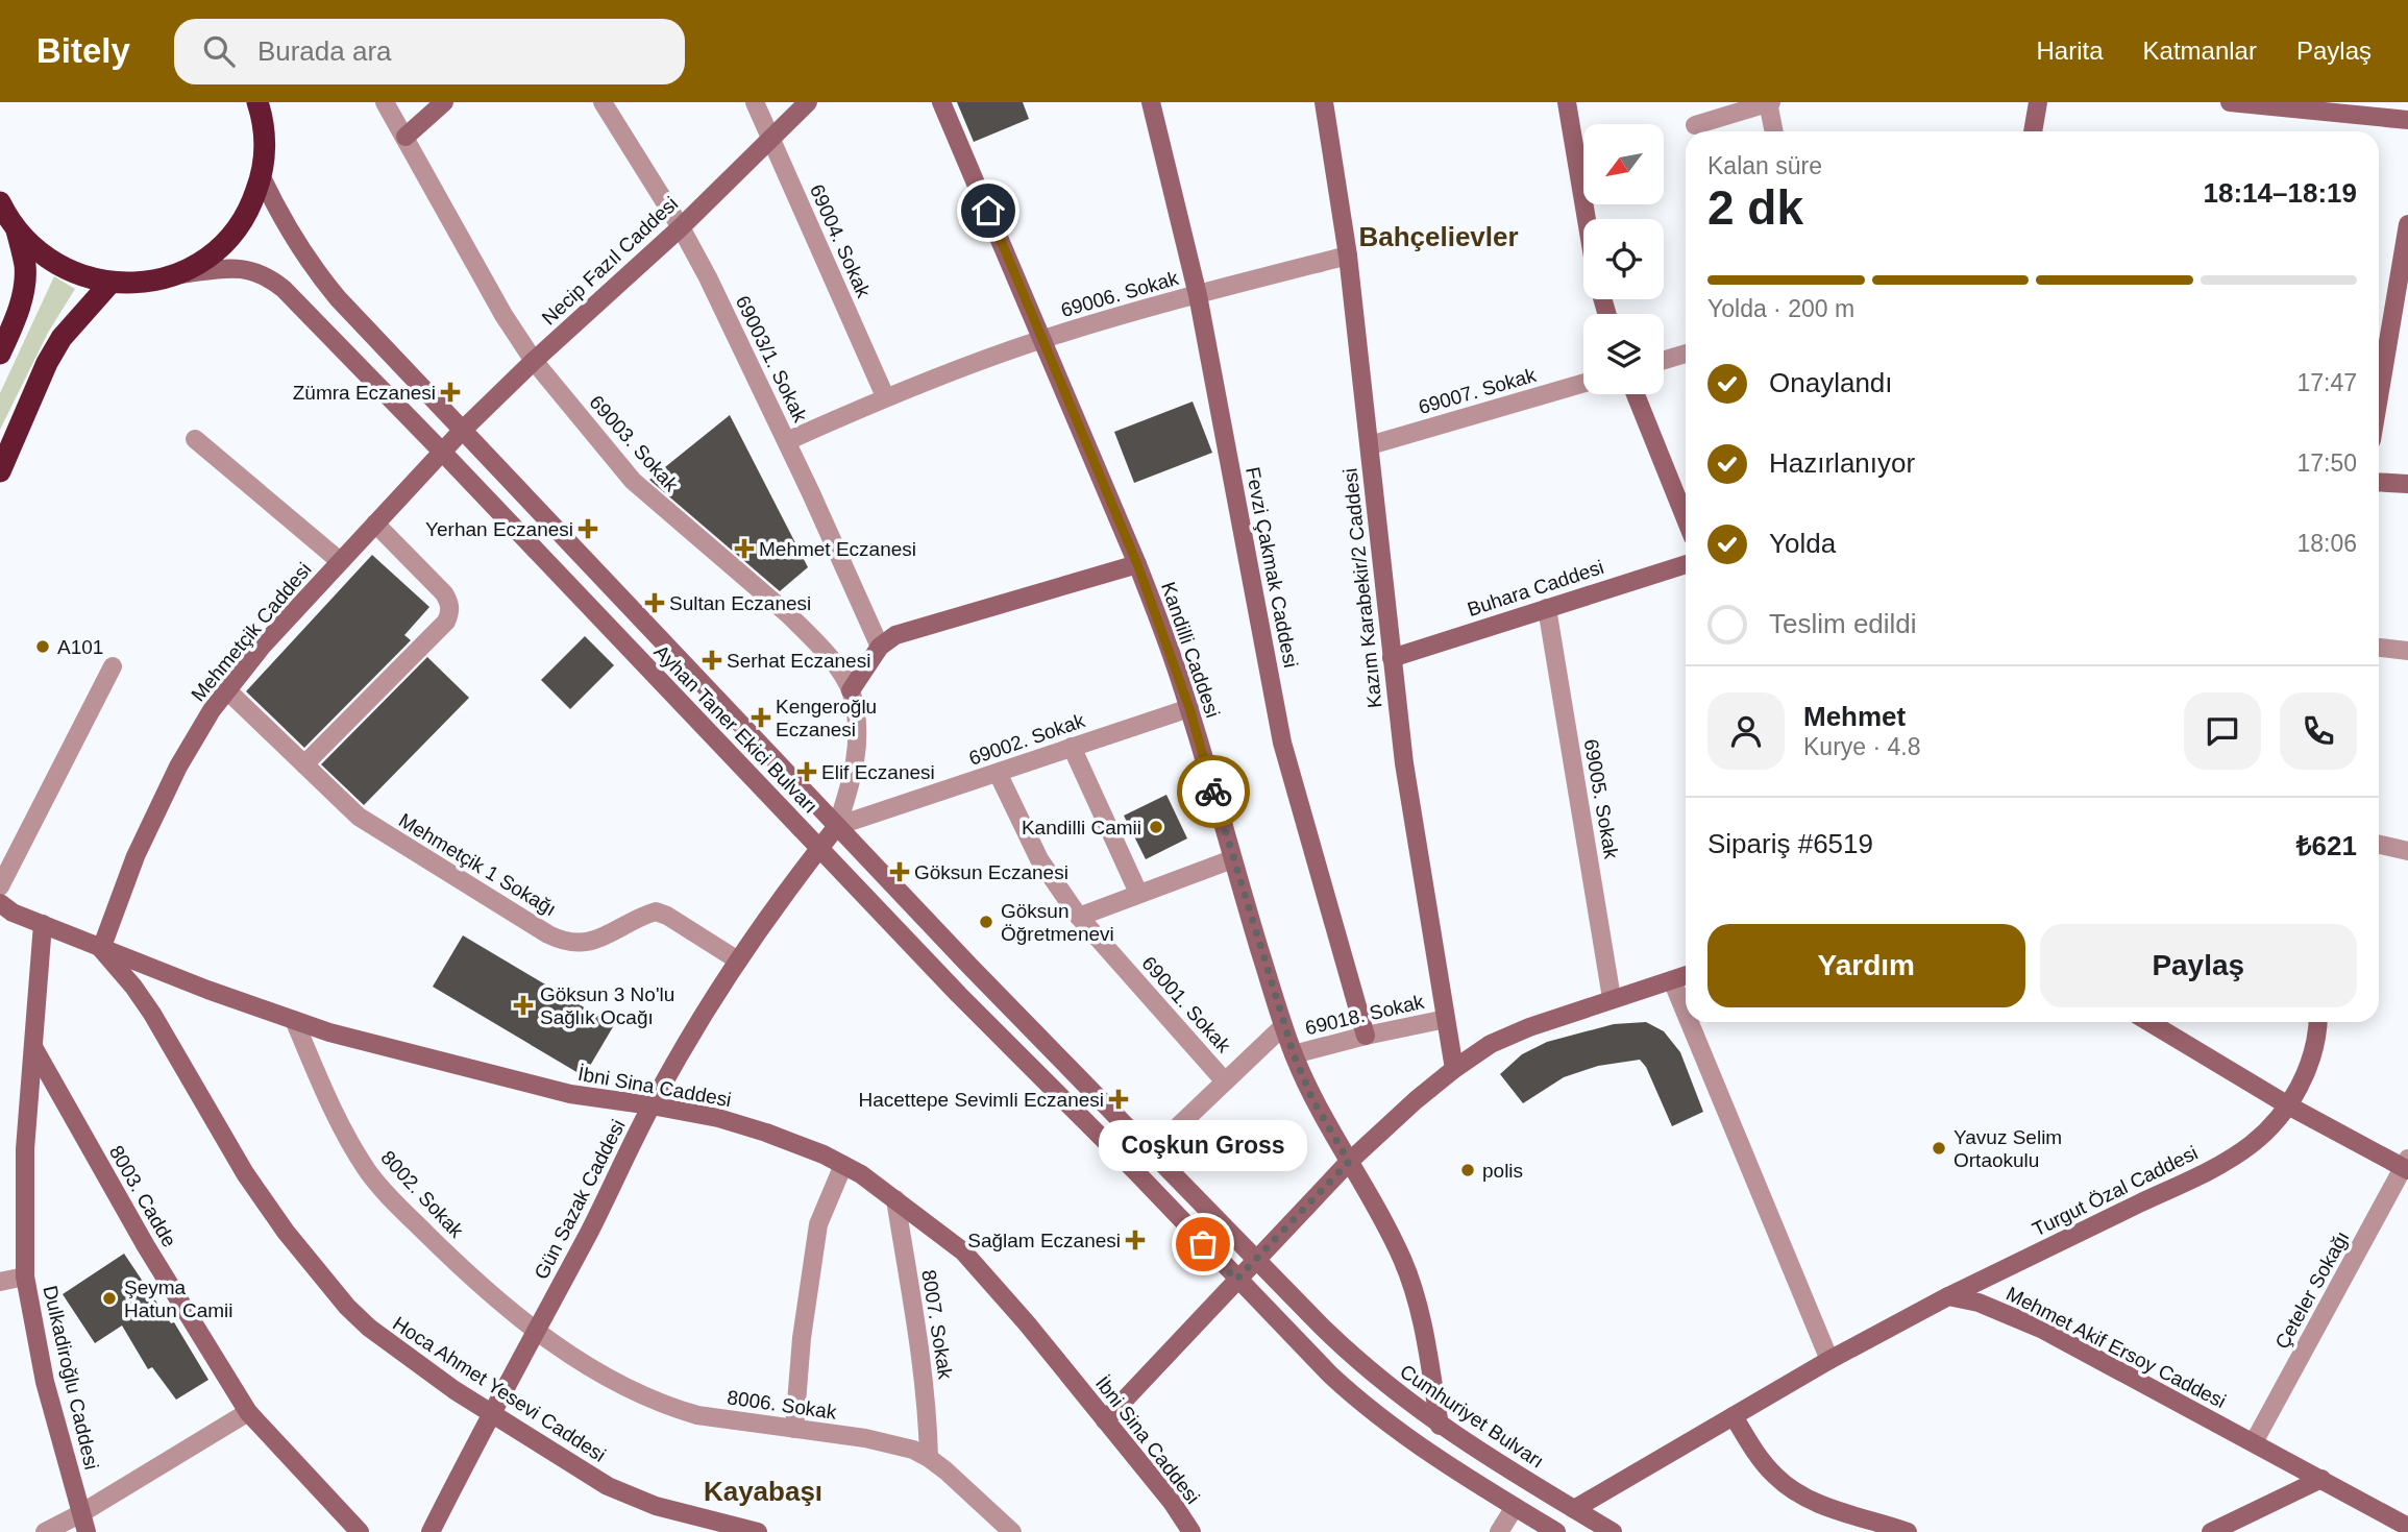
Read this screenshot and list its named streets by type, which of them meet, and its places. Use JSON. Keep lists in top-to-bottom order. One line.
{"streets":{"street":["69004. Sokak","Necip Fazıl Caddesi","69006. Sokak","69003/1. Sokak","69007. Sokak","69003. Sokak","Fevzi Çakmak Caddesi","Kazım Karabekir/2 Caddesi","Buhara Caddesi","Mehmetçik Caddesi","Kandilli Caddesi","Ayhan Taner Ekici Bulvarı","69002. Sokak","69005. Sokak","Mehmetçik 1 Sokağı","69001. Sokak","69018. Sokak","İbni Sina Caddesi","Turgut Özal Caddesi","8002. Sokak","8003. Cadde","Gün Sazak Caddesi","Çeteler Sokağı","8007. Sokak","Mehmet Akif Ersoy Caddesi","Dulkadiroğlu Caddesi","Hoca Ahmet Yesevi Caddesi","8006. Sokak","Cumhuriyet Bulvarı"]},"crossings":[["69004. Sokak","Necip Fazıl Caddesi"],["69004. Sokak","69006. Sokak"],["Necip Fazıl Caddesi","69003/1. Sokak"],["Necip Fazıl Caddesi","69003. Sokak"],["Necip Fazıl Caddesi","Mehmetçik Caddesi"],["Necip Fazıl Caddesi","Ayhan Taner Ekici Bulvarı"],["69006. Sokak","69003/1. Sokak"],["69006. Sokak","Fevzi Çakmak Caddesi"],["69006. Sokak","Kazım Karabekir/2 Caddesi"],["69006. Sokak","Kandilli Caddesi"],["69007. Sokak","Kazım Karabekir/2 Caddesi"],["69003. Sokak","Ayhan Taner Ekici Bulvarı"],["69003. Sokak","69002. Sokak"],["69003. Sokak","Gün Sazak Caddesi"],["Fevzi Çakmak Caddesi","69018. Sokak"],["Kazım Karabekir/2 Caddesi","Buhara Caddesi"],["Kazım Karabekir/2 Caddesi","69018. Sokak"],["Buhara Caddesi","69005. Sokak"],["Mehmetçik Caddesi","Ayhan Taner Ekici Bulvarı"],["Mehmetçik Caddesi","Mehmetçik 1 Sokağı"],["Mehmetçik Caddesi","İbni Sina Caddesi"],["Mehmetçik Caddesi","Hoca Ahmet Yesevi Caddesi"],["Kandilli Caddesi","69002. Sokak"],["Kandilli Caddesi","69018. Sokak"],["Kandilli Caddesi","Cumhuriyet Bulvarı"],["Ayhan Taner Ekici Bulvarı","69002. Sokak"],["Ayhan Taner Ekici Bulvarı","Gün Sazak Caddesi"],["Ayhan Taner Ekici Bulvarı","Cumhuriyet Bulvarı"],["69002. Sokak","69001. Sokak"],["69002. Sokak","Gün Sazak Caddesi"],["Mehmetçik 1 Sokağı","Gün Sazak Caddesi"],["İbni Sina Caddesi","8002. Sokak"],["İbni Sina Caddesi","Gün Sazak Caddesi"],["İbni Sina Caddesi","8007. Sokak"],["İbni Sina Caddesi","Dulkadiroğlu Caddesi"],["İbni Sina Caddesi","Hoca Ahmet Yesevi Caddesi"],["Turgut Özal Caddesi","Mehmet Akif Ersoy Caddesi"],["8002. Sokak","Gün Sazak Caddesi"],["8002. Sokak","8006. Sokak"],["8003. Cadde","Dulkadiroğlu Caddesi"],["Gün Sazak Caddesi","Hoca Ahmet Yesevi Caddesi"],["Gün Sazak Caddesi","8006. Sokak"],["Çeteler Sokağı","Mehmet Akif Ersoy Caddesi"],["8007. Sokak","8006. Sokak"]],"districts":["Bahçelievler","Kayabaşı"],"places":{"health":["Zümra Eczanesi","Yerhan Eczanesi","Mehmet Eczanesi","Sultan Eczanesi","Serhat Eczanesi","Kengeroğlu Eczanesi","Elif Eczanesi","Göksun Eczanesi","Göksun 3 No'lu Sağlık Ocağı","Hacettepe Sevimli Eczanesi","Sağlam Eczanesi"],"other":["A101","Kandilli Camii","Göksun Öğretmenevi","Yavuz Selim Ortaokulu","polis","Coşkun Gross","Şeyma Hatun Camii"]},"north":"bottom left","page":{"header":"Bitely","search":"Burada ara","nav":["Harita","Katmanlar","Paylaş"],"heading":["2 dk","Kalan süre","18:14–18:19"],"panel":["Mehmet","Kurye · 4.8","Sipariş #6519","₺621"],"bar":"Yolda · 200 m","list":[["Onaylandı","17:47"],["Hazırlanıyor","17:50"],["Yolda","18:06"],"Teslim edildi"],"buttons":["Yardım","Paylaş"],"bubble":"Coşkun Gross"}}
